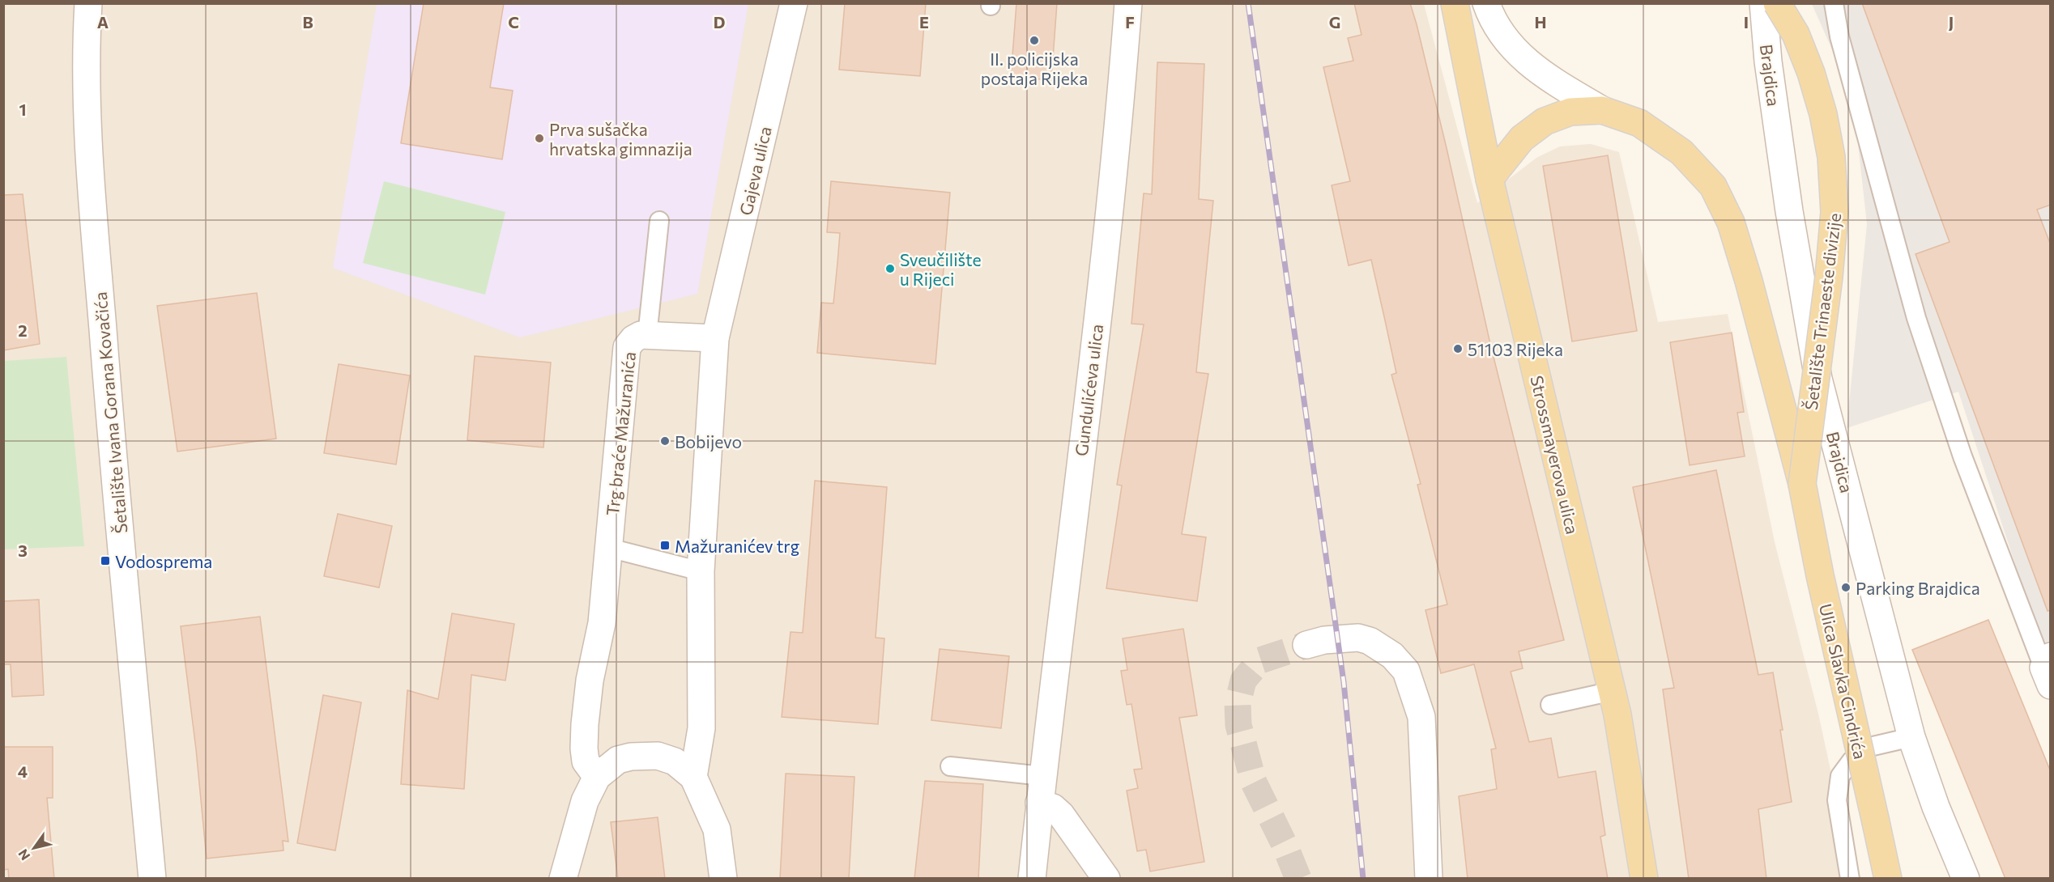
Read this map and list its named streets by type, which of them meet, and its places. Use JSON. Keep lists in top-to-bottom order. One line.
{"streets":{"main road":["Šetalište Trinaeste divizije","Strossmayerova ulica","Ulica Slavka Cindrića"],"street":["Brajdica","Gajeva ulica","Gundulićeva ulica","Šetalište Ivana Gorana Kovačića","Trg braće Mažuranića"]},"crossings":[["Gajeva ulica","Trg braće Mažuranića"],["Šetalište Trinaeste divizije","Ulica Slavka Cindrića"]],"places":{"other":["II. policijska postaja Rijeka","Prva sušačka hrvatska gimnazija","Sveučilište u Rijeci","51103 Rijeka","Bobijevo","Parking Brajdica"],"transit":["Mažuranićev trg","Vodosprema"]},"north":"bottom left","grid":{"columns":["A","B","C","D","E","F","G","H","I","J"],"rows":["1","2","3","4"]}}
